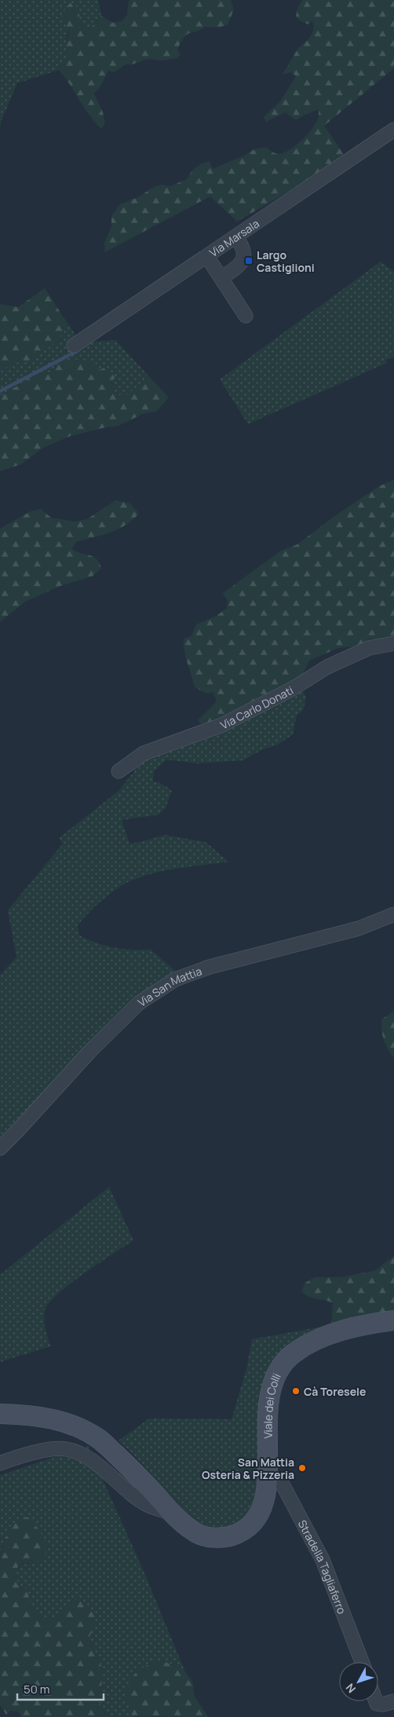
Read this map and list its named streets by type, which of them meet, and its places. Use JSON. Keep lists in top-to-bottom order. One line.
{"streets":{"street":["Via Marsala","Via Carlo Donati","Via San Mattia","Viale dei Colli","Stradella Tagliaferro"]},"crossings":[["Viale dei Colli","Stradella Tagliaferro"]],"places":{"transit":["Largo Castiglioni"],"other":["Cà Toresele","San Mattia Osteria & Pizzeria"]},"scale_bar":"50 m","north":"bottom left"}
